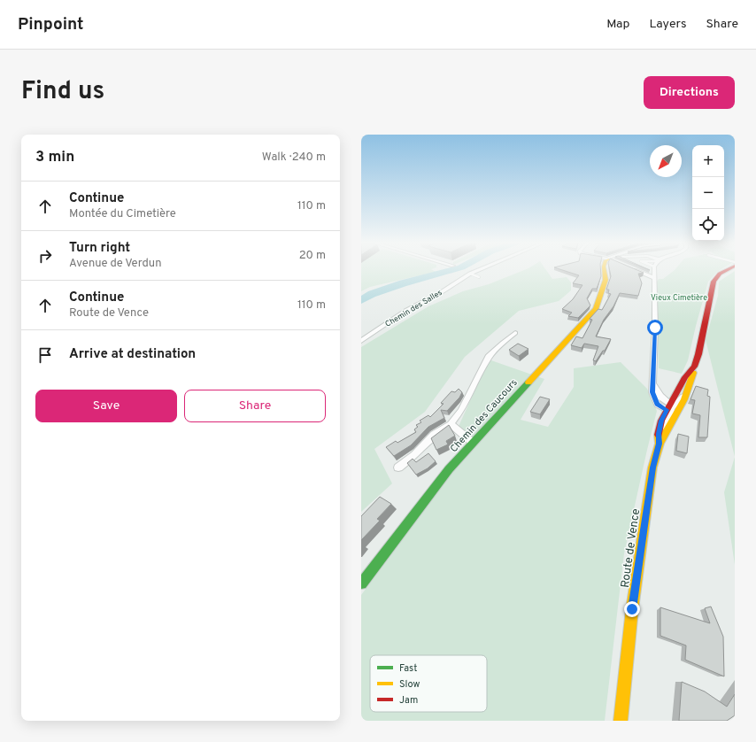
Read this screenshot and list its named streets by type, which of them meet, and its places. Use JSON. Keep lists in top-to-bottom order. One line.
{"streets":{"main road":["Chemin des Caucours","Route de Vence"],"street":["Chemin des Salles"]},"parks":["Vieux Cimetière"],"legend":["Fast","Slow","Jam"],"north":"bottom left","page":{"header":"Pinpoint","nav":["Map","Layers","Share"],"title":"Find us","buttons":["Directions",["Save","Share"]],"heading":["3 min","Walk · 240 m"],"map_buttons":["+","−"],"list":[["Continue","Montée du Cimetière","110 m"],["Turn right","Avenue de Verdun","20 m"],["Continue","Route de Vence","110 m"],"Arrive at destination"]}}
